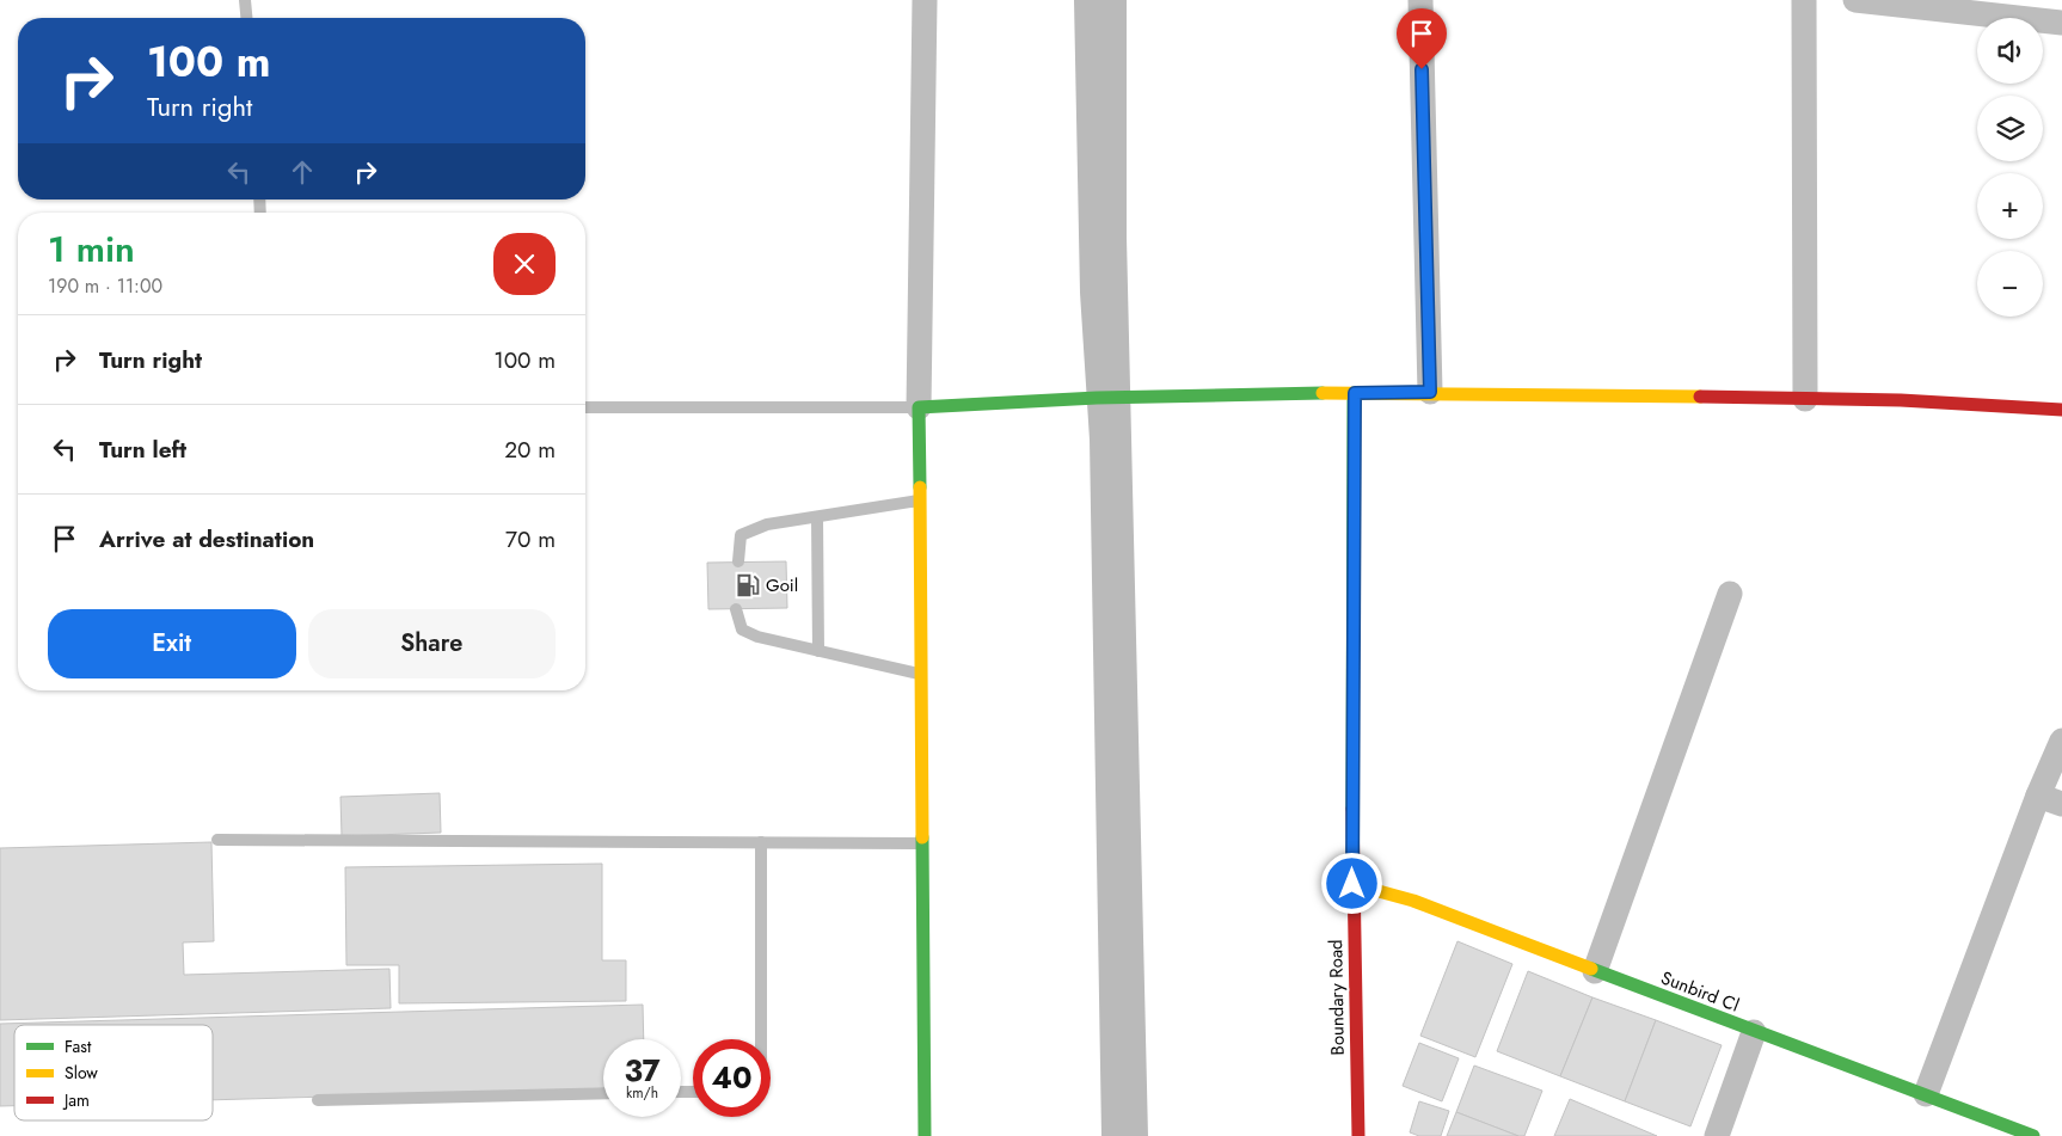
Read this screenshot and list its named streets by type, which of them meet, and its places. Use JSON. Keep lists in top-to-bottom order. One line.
{"streets":{"street":["Sunbird Cl","Boundary Road"]},"crossings":[["Sunbird Cl","Boundary Road"]],"places":{"fuel station":["Goil"]},"legend":["Fast","Slow","Jam"],"page":{"map_buttons":["+","−"],"turn":["100 m","Turn right"],"heading":["1 min","190 m · 11:00"],"list":[{"name":"Turn right","value":"100 m"},{"name":"Turn left","value":"20 m"},{"name":"Arrive at destination","value":"70 m"}],"buttons":["Exit","Share"],"speed":"37 km/h","limit":"40"}}
